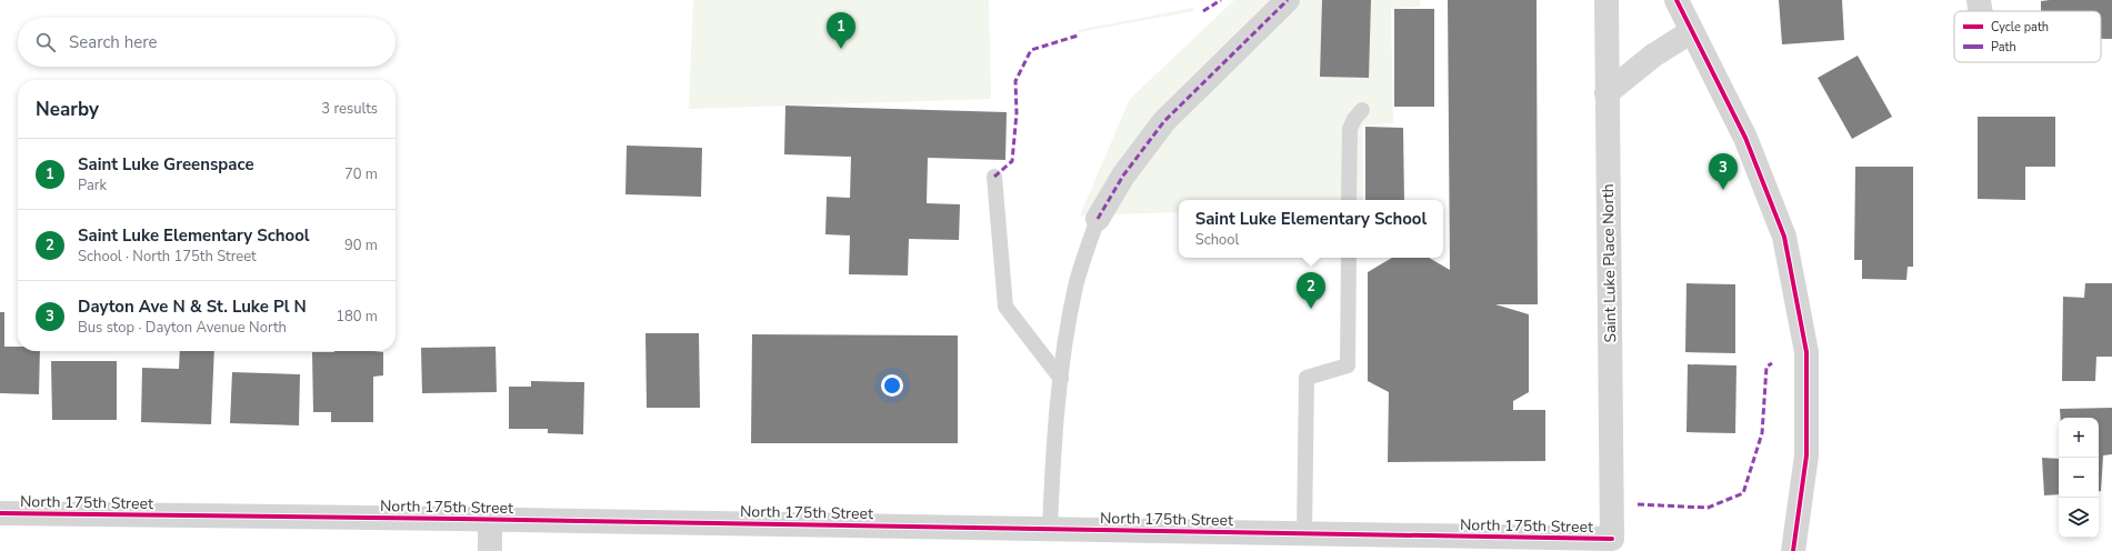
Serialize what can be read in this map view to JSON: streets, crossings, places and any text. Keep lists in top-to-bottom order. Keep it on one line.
{"streets":{"street":["Saint Luke Place North","North 175th Street"]},"crossings":[["Saint Luke Place North","North 175th Street"]],"legend":["Cycle path","Path"],"page":{"pins":["1","3","2"],"search":"Search here","heading":["Nearby","3 results"],"list":[{"mark":"1","name":"Saint Luke Greenspace","note":"Park","value":"70 m"},{"mark":"2","name":"Saint Luke Elementary School","note":"School · North 175th Street","value":"90 m"},{"mark":"3","name":"Dayton Ave N & St. Luke Pl N","note":"Bus stop · Dayton Avenue North","value":"180 m"}],"popup":["Saint Luke Elementary School","School"],"map_buttons":["+","−"]}}
